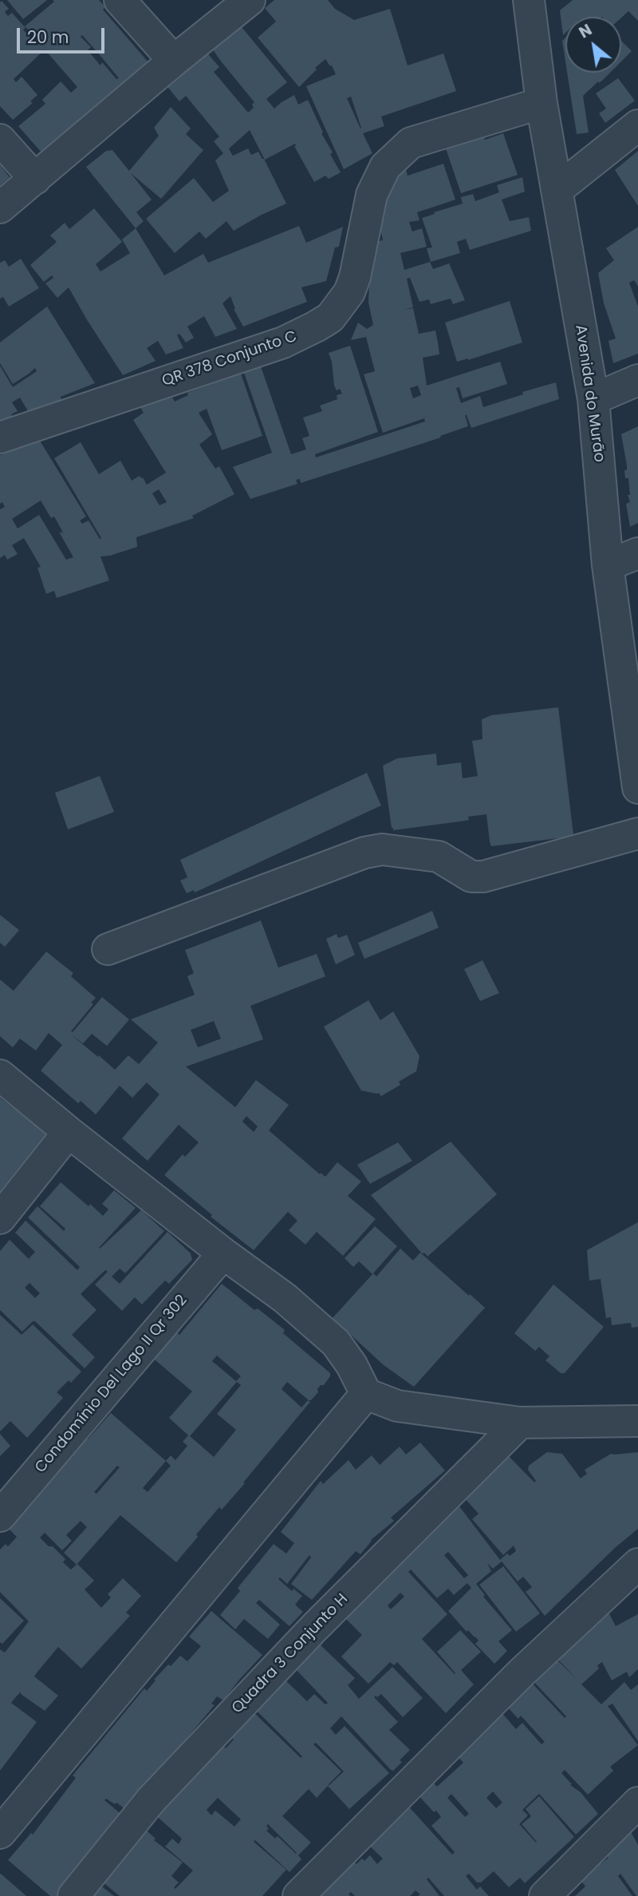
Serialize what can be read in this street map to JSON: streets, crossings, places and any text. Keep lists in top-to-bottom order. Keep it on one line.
{"streets":{"street":["QR 378 Conjunto C","Avenida do Murão","Condomínio Del Lago II Qr 302","Quadra 3 Conjunto H"]},"crossings":[["QR 378 Conjunto C","Avenida do Murão"]],"scale_bar":"20 m","north":"top left"}
